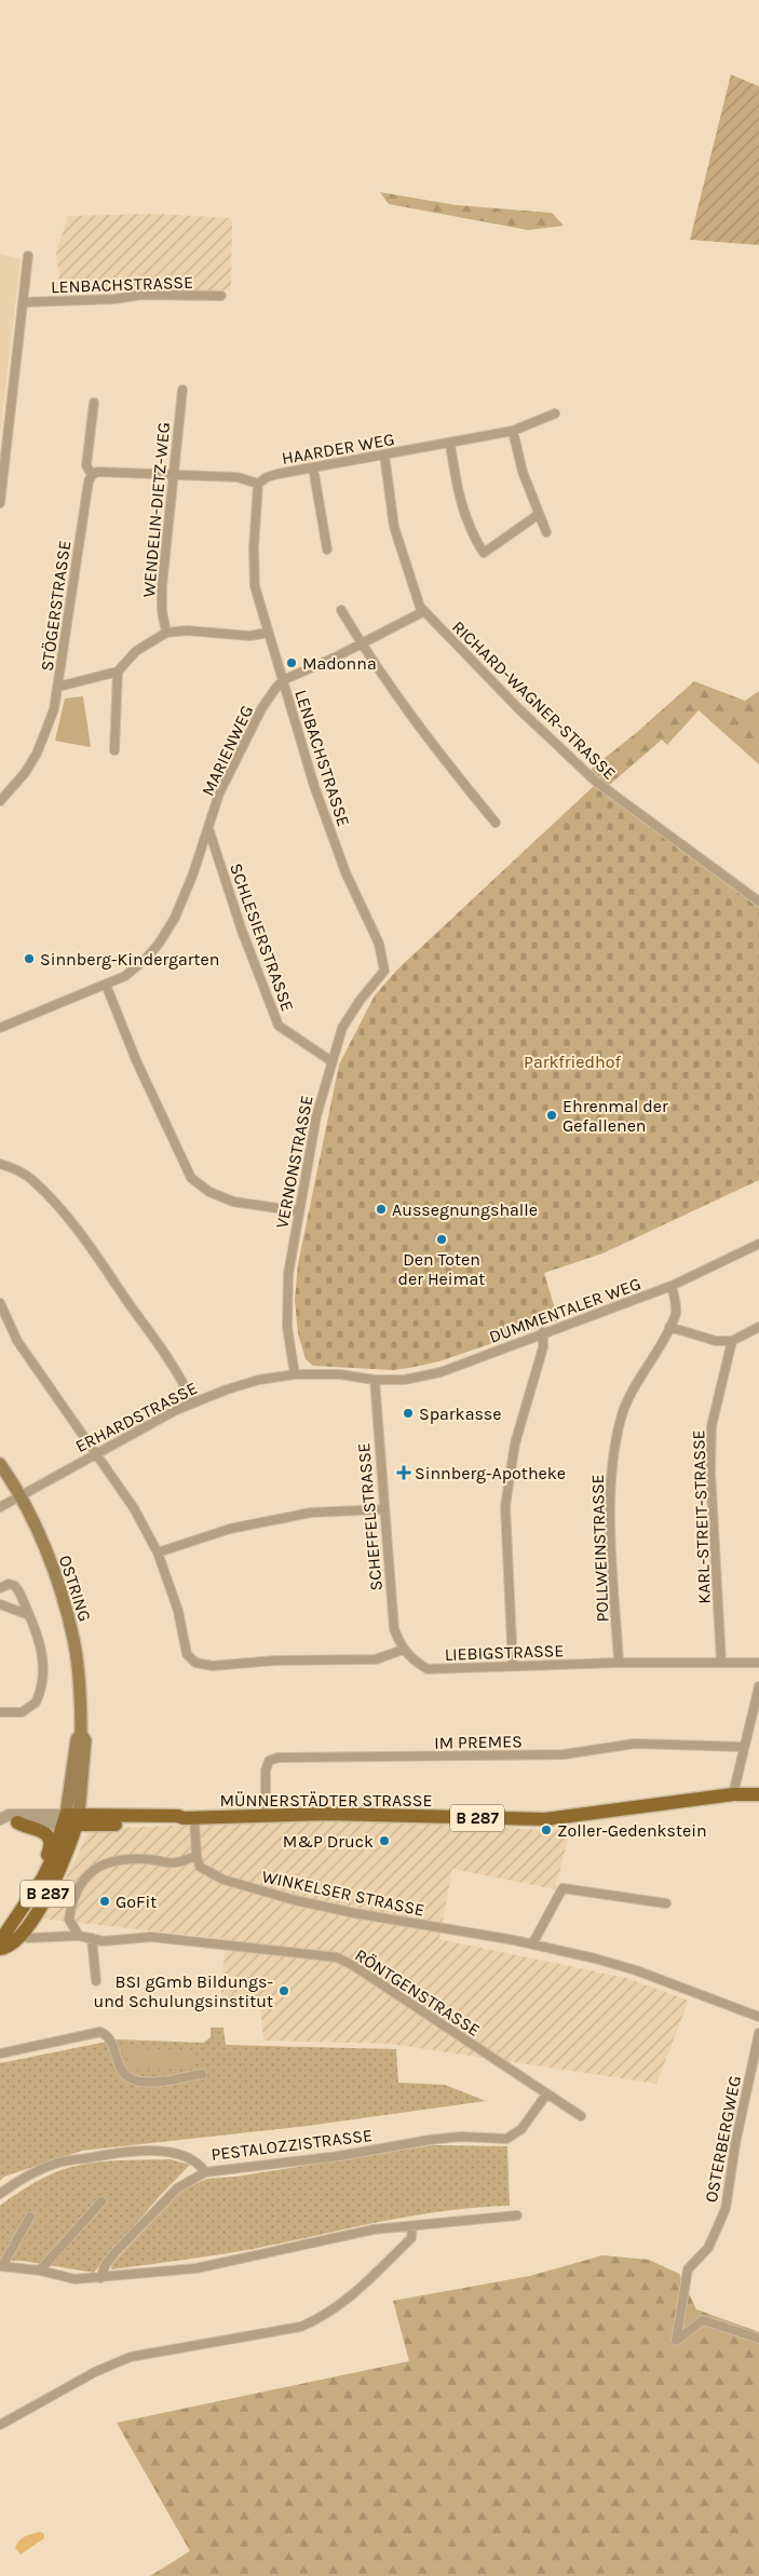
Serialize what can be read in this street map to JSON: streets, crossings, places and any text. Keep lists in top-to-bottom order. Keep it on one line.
{"streets":{"main road":["OSTRING","MÜNNERSTÄDTER STRASSE","B 287"],"street":["LENBACHSTRASSE","HAARDER WEG","WENDELIN-DIETZ-WEG","STÖGERSTRASSE","RICHARD-WAGNER-STRASSE","MARIENWEG","SCHLESIERSTRASSE","VERNONSTRASSE","DUMMENTALER WEG","ERHARDSTRASSE","SCHEFFELSTRASSE","KARL-STREIT-STRASSE","POLLWEINSTRASSE","LIEBIGSTRASSE","IM PREMES","WINKELSER STRASSE","RÖNTGENSTRASSE","OSTERBERGWEG","PESTALOZZISTRASSE"]},"crossings":[["LENBACHSTRASSE","HAARDER WEG"],["LENBACHSTRASSE","MARIENWEG"],["LENBACHSTRASSE","VERNONSTRASSE"],["HAARDER WEG","RICHARD-WAGNER-STRASSE"],["RICHARD-WAGNER-STRASSE","MARIENWEG"],["MARIENWEG","SCHLESIERSTRASSE"],["SCHLESIERSTRASSE","VERNONSTRASSE"],["VERNONSTRASSE","DUMMENTALER WEG"],["VERNONSTRASSE","ERHARDSTRASSE"],["DUMMENTALER WEG","ERHARDSTRASSE"],["DUMMENTALER WEG","SCHEFFELSTRASSE"],["DUMMENTALER WEG","POLLWEINSTRASSE"],["ERHARDSTRASSE","OSTRING"],["SCHEFFELSTRASSE","LIEBIGSTRASSE"],["KARL-STREIT-STRASSE","LIEBIGSTRASSE"],["POLLWEINSTRASSE","LIEBIGSTRASSE"],["OSTRING","MÜNNERSTÄDTER STRASSE"],["OSTRING","RÖNTGENSTRASSE"],["IM PREMES","MÜNNERSTÄDTER STRASSE"],["RÖNTGENSTRASSE","PESTALOZZISTRASSE"]],"parks":["Parkfriedhof"],"places":{"other":["Madonna","Sinnberg-Kindergarten","Ehrenmal der Gefallenen","Aussegnungshalle","Den Toten der Heimat","Sparkasse","Zoller-Gedenkstein","M&P Druck","GoFit","BSI gGmb Bildungs- und Schulungsinstitut"],"health":["Sinnberg-Apotheke"]}}
